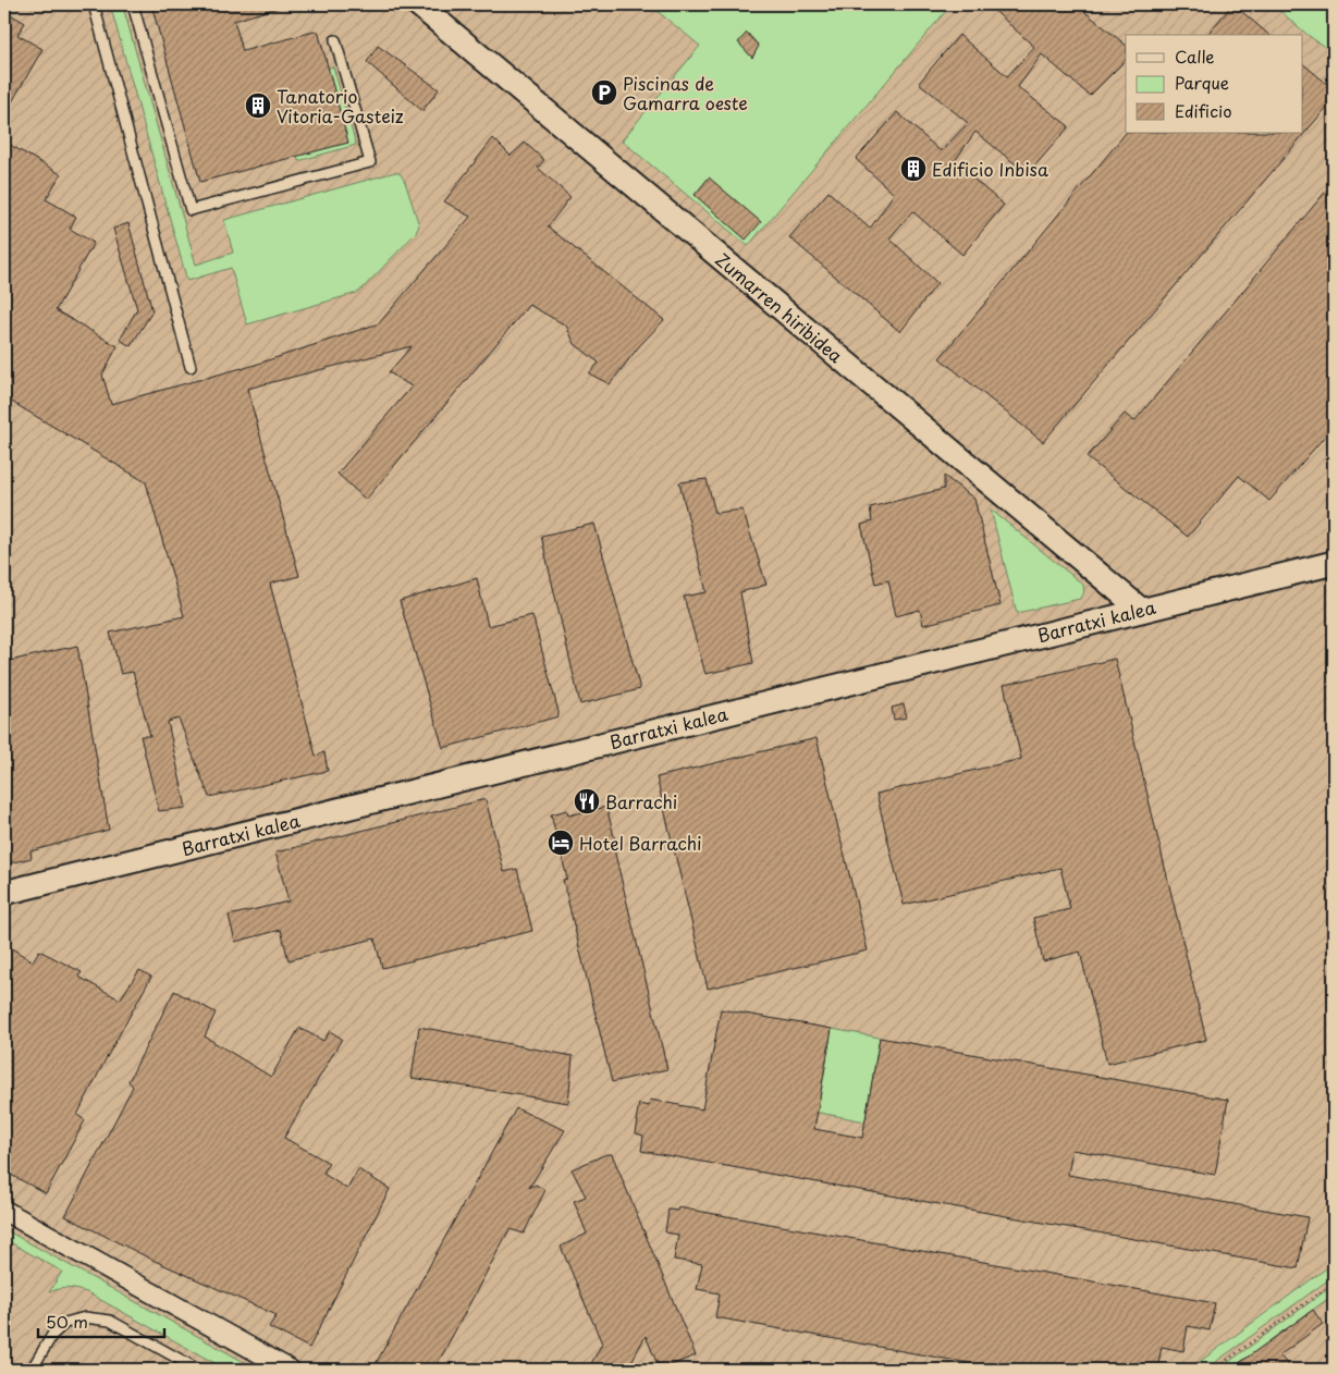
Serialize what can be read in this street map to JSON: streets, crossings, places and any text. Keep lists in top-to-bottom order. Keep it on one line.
{"streets":{"street":["Zumarren hiribidea","Barratxi kalea"]},"crossings":[["Zumarren hiribidea","Barratxi kalea"]],"places":{"parking":["Piscinas de Gamarra oeste"],"building":["Tanatorio Vitoria-Gasteiz","Edificio Inbisa"],"restaurant":["Barrachi"],"hotel":["Hotel Barrachi"]},"legend":["Calle","Parque","Edificio"],"scale_bar":"50 m"}
